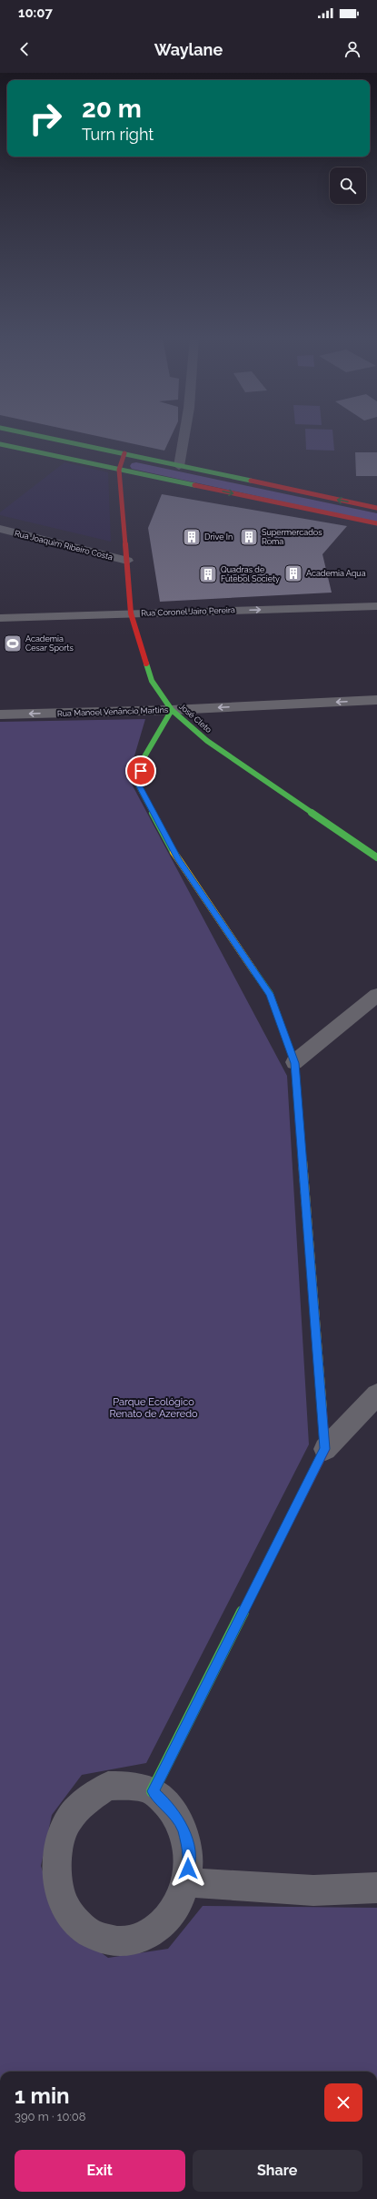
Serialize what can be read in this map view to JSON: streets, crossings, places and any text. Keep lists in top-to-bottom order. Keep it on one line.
{"streets":{"street":["Rua Joaquim Ribeiro Costa","Rua Coronel Jairo Pereira","Rua Manoel Venâncio Martins","José Cleto"]},"crossings":[["Rua Joaquim Ribeiro Costa","José Cleto"],["Rua Coronel Jairo Pereira","José Cleto"],["Rua Manoel Venâncio Martins","José Cleto"]],"one_way":["Rua Manoel Venâncio Martins"],"parks":["Parque Ecológico Renato de Azeredo"],"places":{"building":["Drive In","Supermercados Roma","Academia Aqua","Quadras de Futebol Society"],"sports":["Academia Cesar Sports"]},"page":{"status":"10:07","header":"Waylane","turn":["20 m","Turn right"],"heading":["1 min","390 m · 10:08"],"buttons":["Exit","Share"]}}
